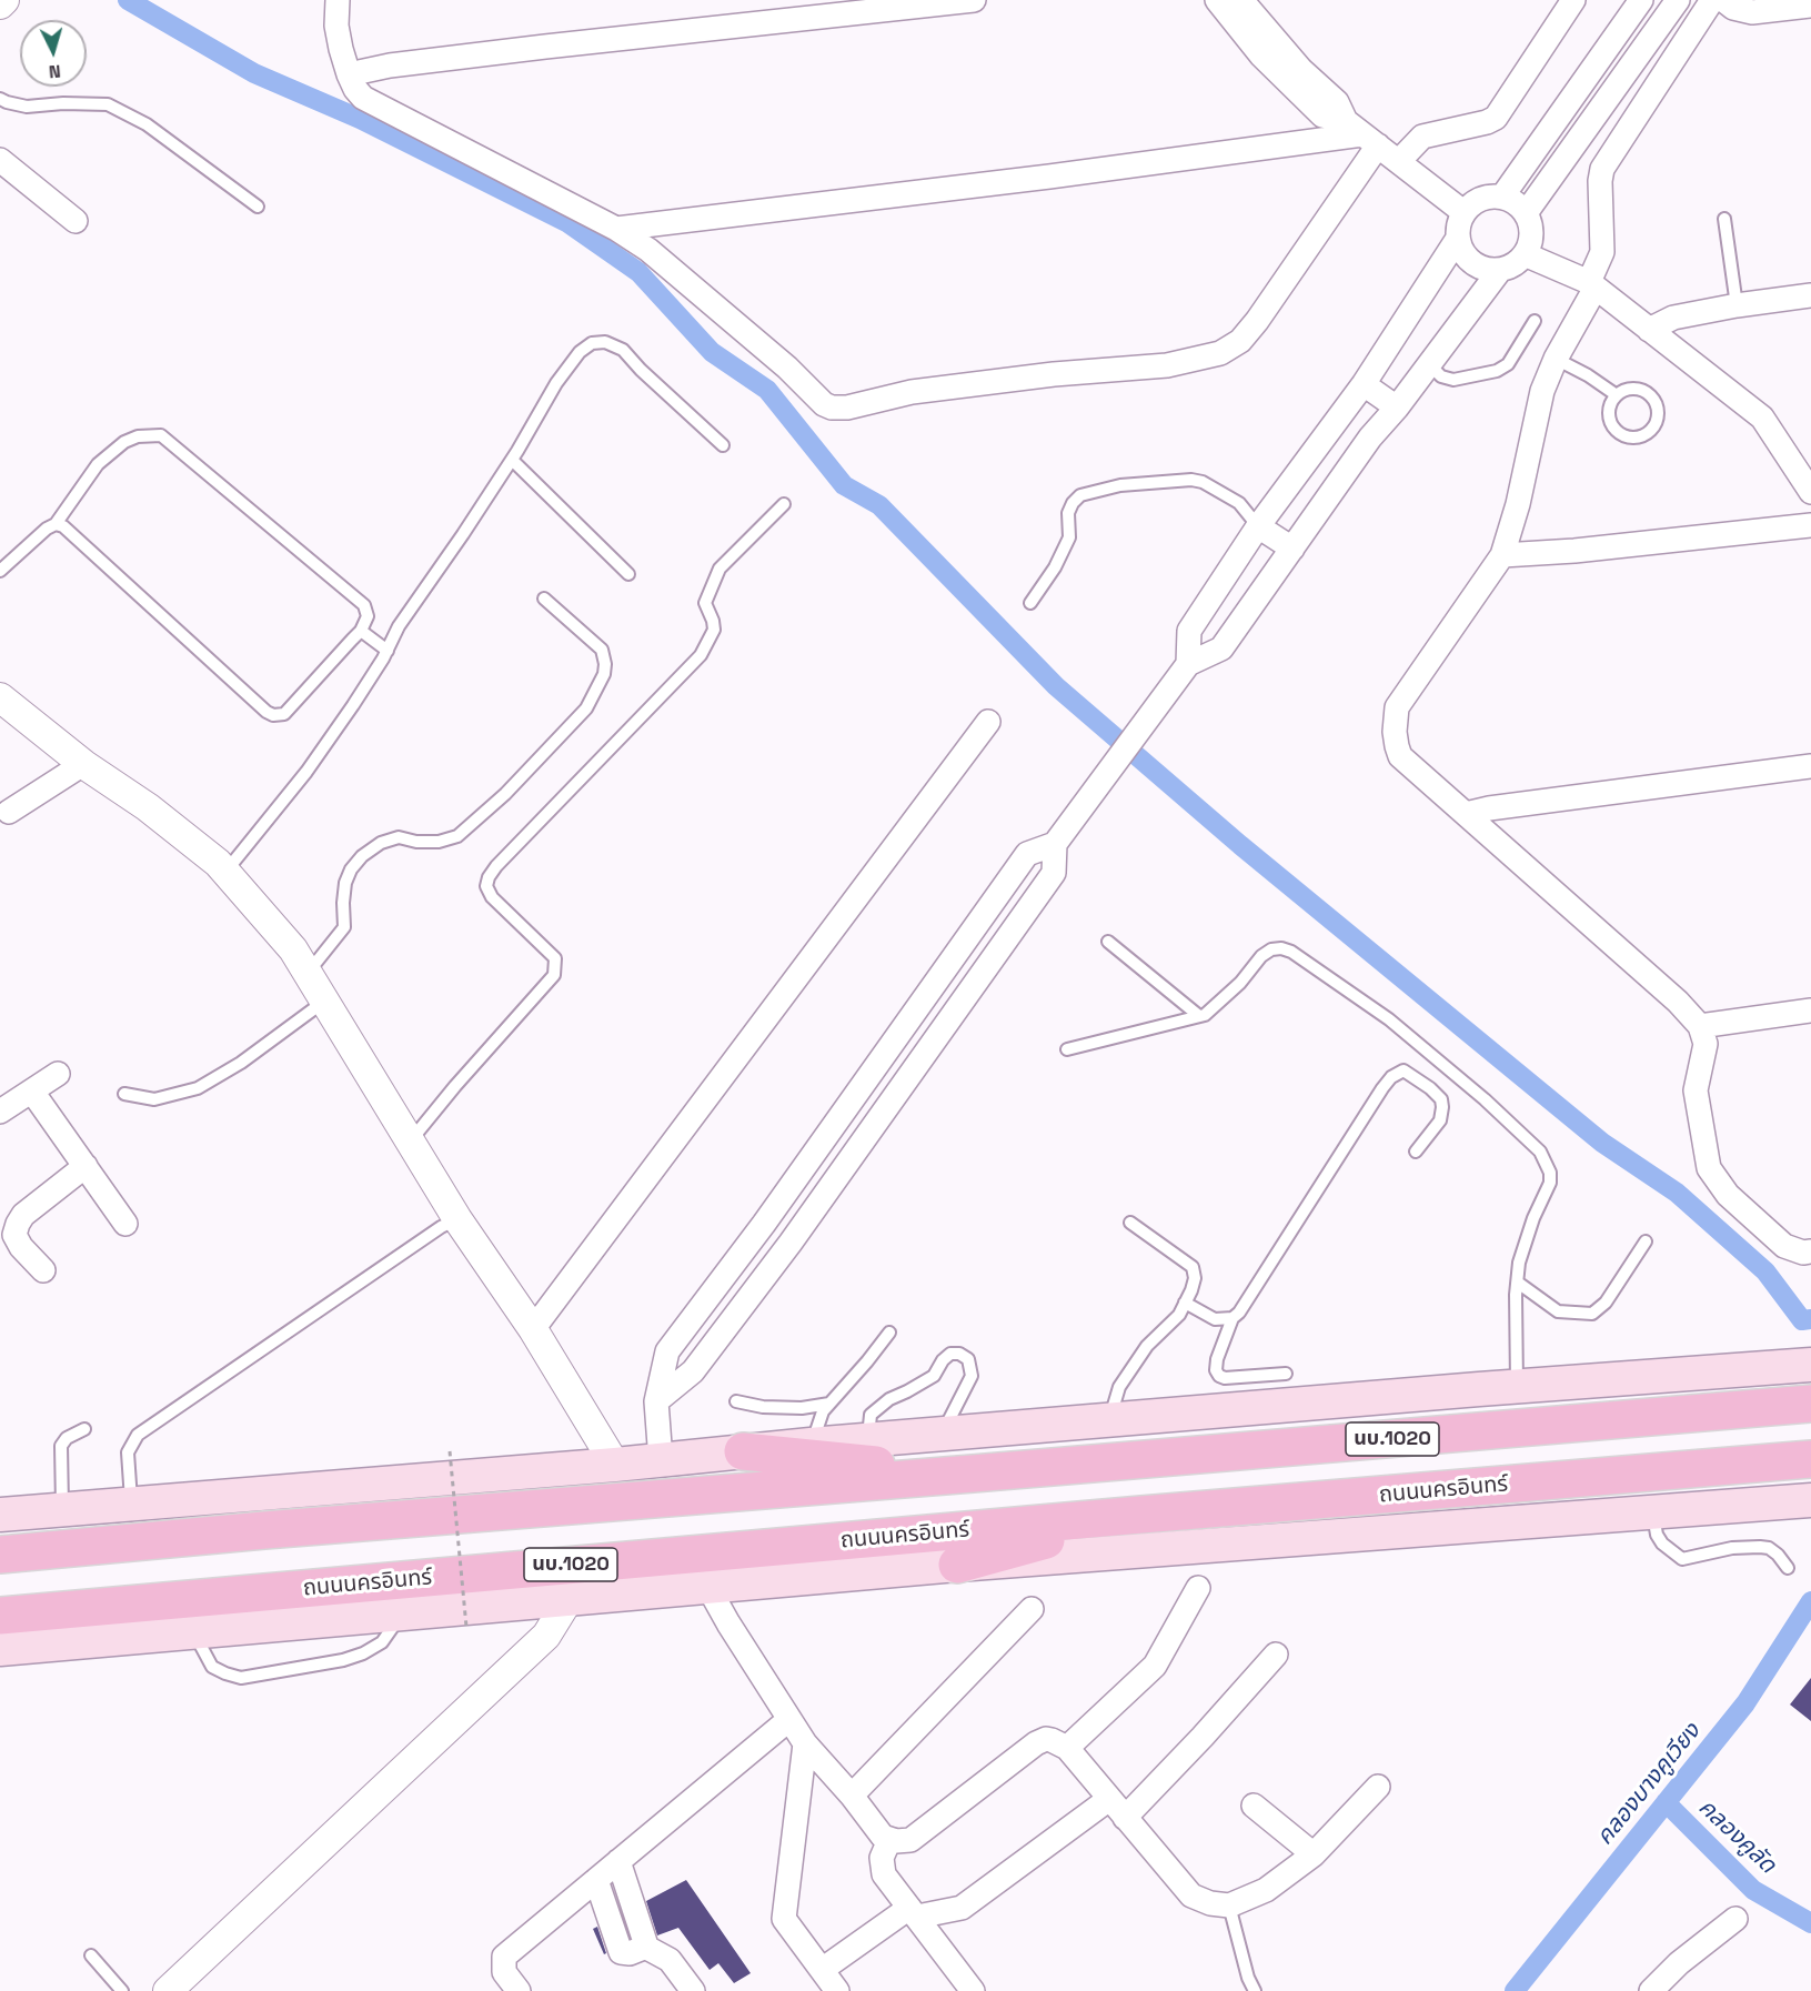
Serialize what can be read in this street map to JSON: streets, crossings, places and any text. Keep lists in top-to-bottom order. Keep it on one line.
{"streets":{"main road":["นบ.1020","ถนนนครอินทร์"]},"water":["คลองบางคูเวียง","คลองคูลัด"],"north":"bottom"}
